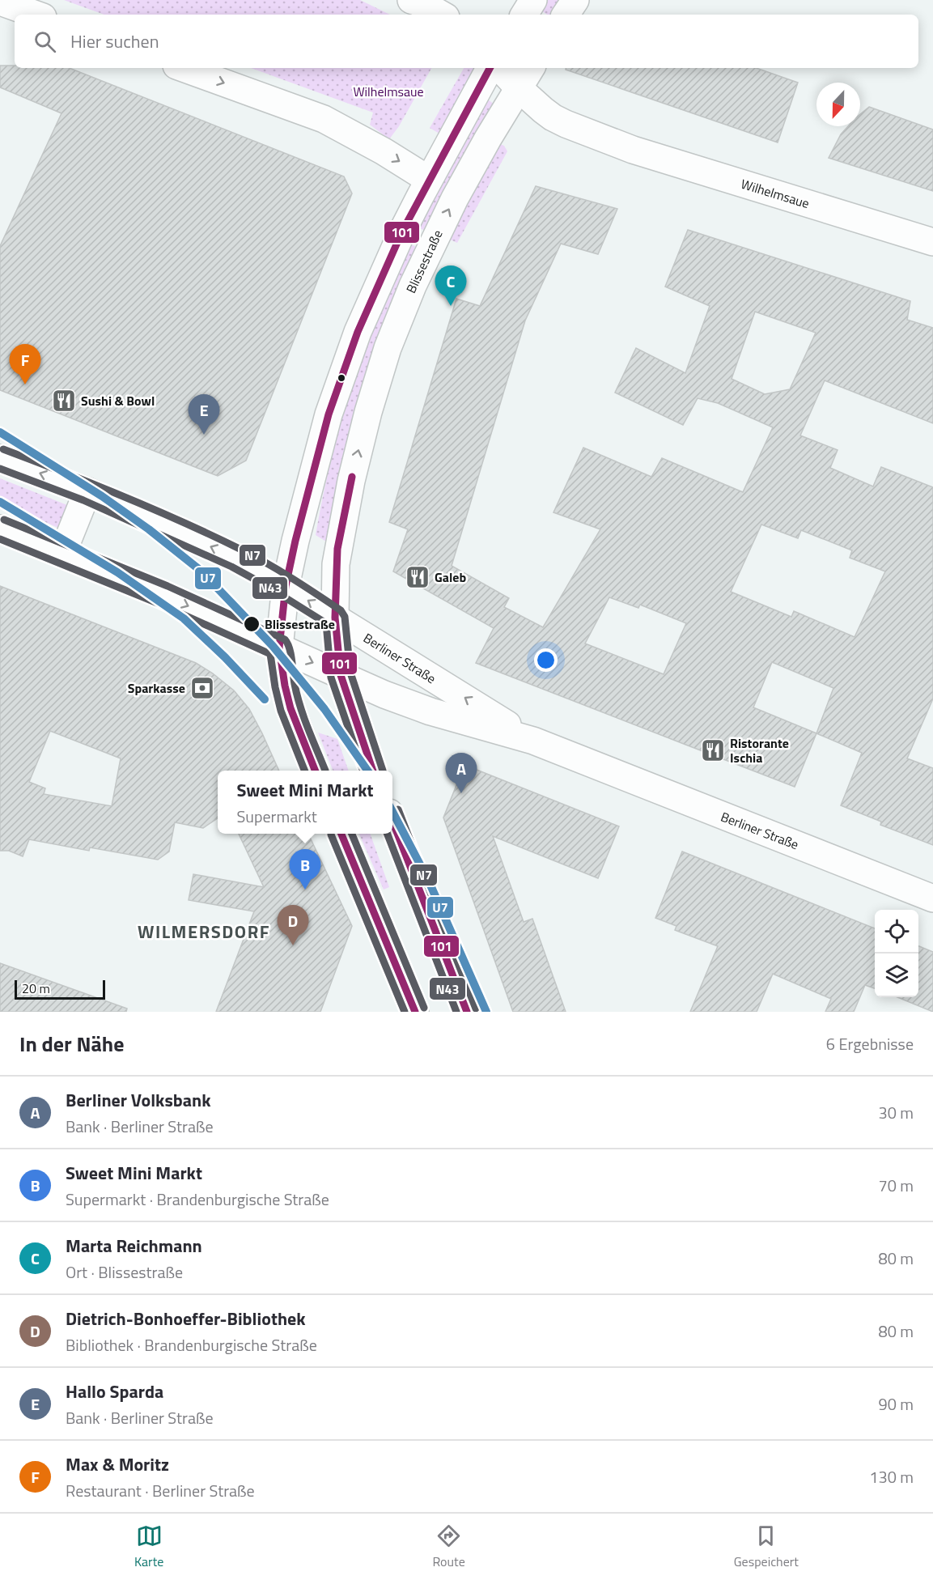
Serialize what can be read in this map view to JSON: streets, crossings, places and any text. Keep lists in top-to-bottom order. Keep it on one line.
{"streets":{"main road":["Wilhelmsaue","Blissestraße","Berliner Straße"]},"crossings":[["Wilhelmsaue","Blissestraße"],["Blissestraße","Berliner Straße"]],"districts":["WILMERSDORF"],"parks":["Wilhelmsaue"],"places":{"restaurant":["Sushi & Bowl","Galeb","Ristorante Ischia"],"other":["Blissestraße"],"bank":["Sparkasse"]},"lines":["transit line 101","transit line U7","transit line N7","transit line N43"],"scale_bar":"20 m","north":"bottom","page":{"search":"Hier suchen","pins":["C","F","E","A","B","D"],"popup":["Sweet Mini Markt","Supermarkt"],"scale":"20 m","heading":["In der Nähe","6 Ergebnisse"],"list":[{"mark":"A","name":"Berliner Volksbank","note":"Bank · Berliner Straße","value":"30 m"},{"mark":"B","name":"Sweet Mini Markt","note":"Supermarkt · Brandenburgische Straße","value":"70 m"},{"mark":"C","name":"Marta Reichmann","note":"Ort · Blissestraße","value":"80 m"},{"mark":"D","name":"Dietrich-Bonhoeffer-Bibliothek","note":"Bibliothek · Brandenburgische Straße","value":"80 m"},{"mark":"E","name":"Hallo Sparda","note":"Bank · Berliner Straße","value":"90 m"},{"mark":"F","name":"Max & Moritz","note":"Restaurant · Berliner Straße","value":"130 m"}],"nav":["Karte","Route","Gespeichert"]}}
